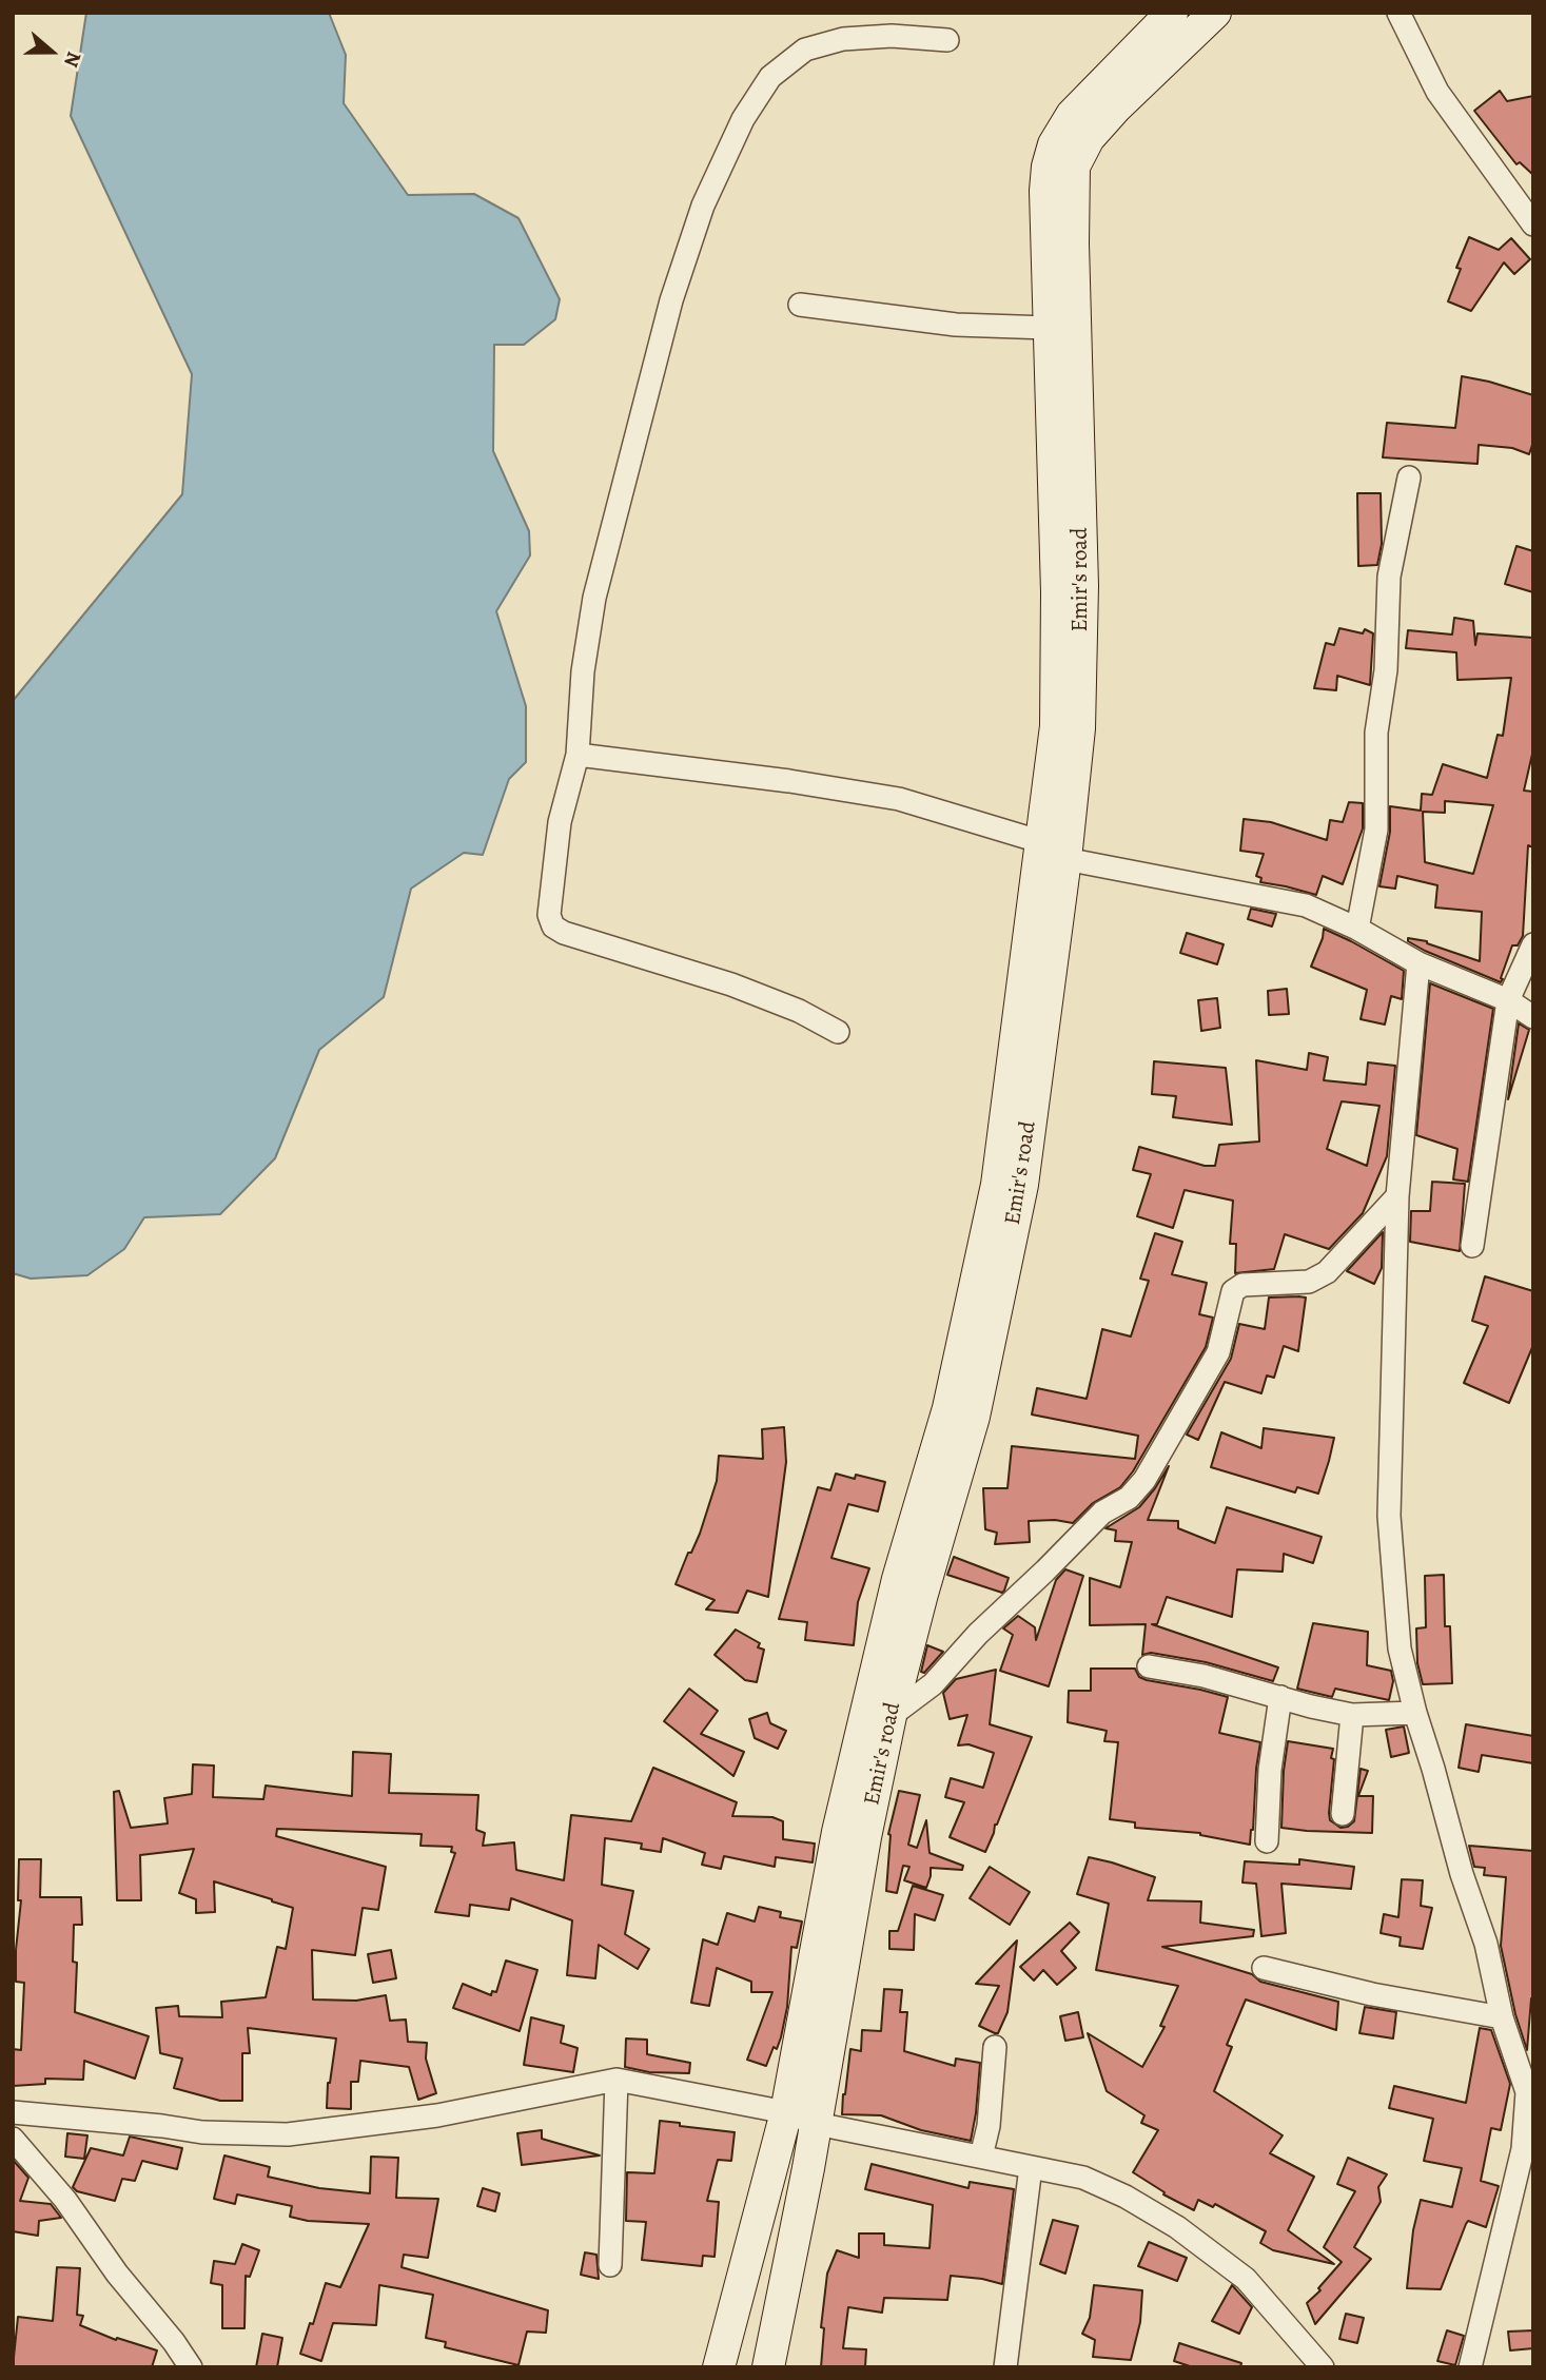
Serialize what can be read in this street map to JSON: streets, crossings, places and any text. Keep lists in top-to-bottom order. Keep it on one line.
{"streets":{"main road":["Emir's road"]},"north":"right"}
